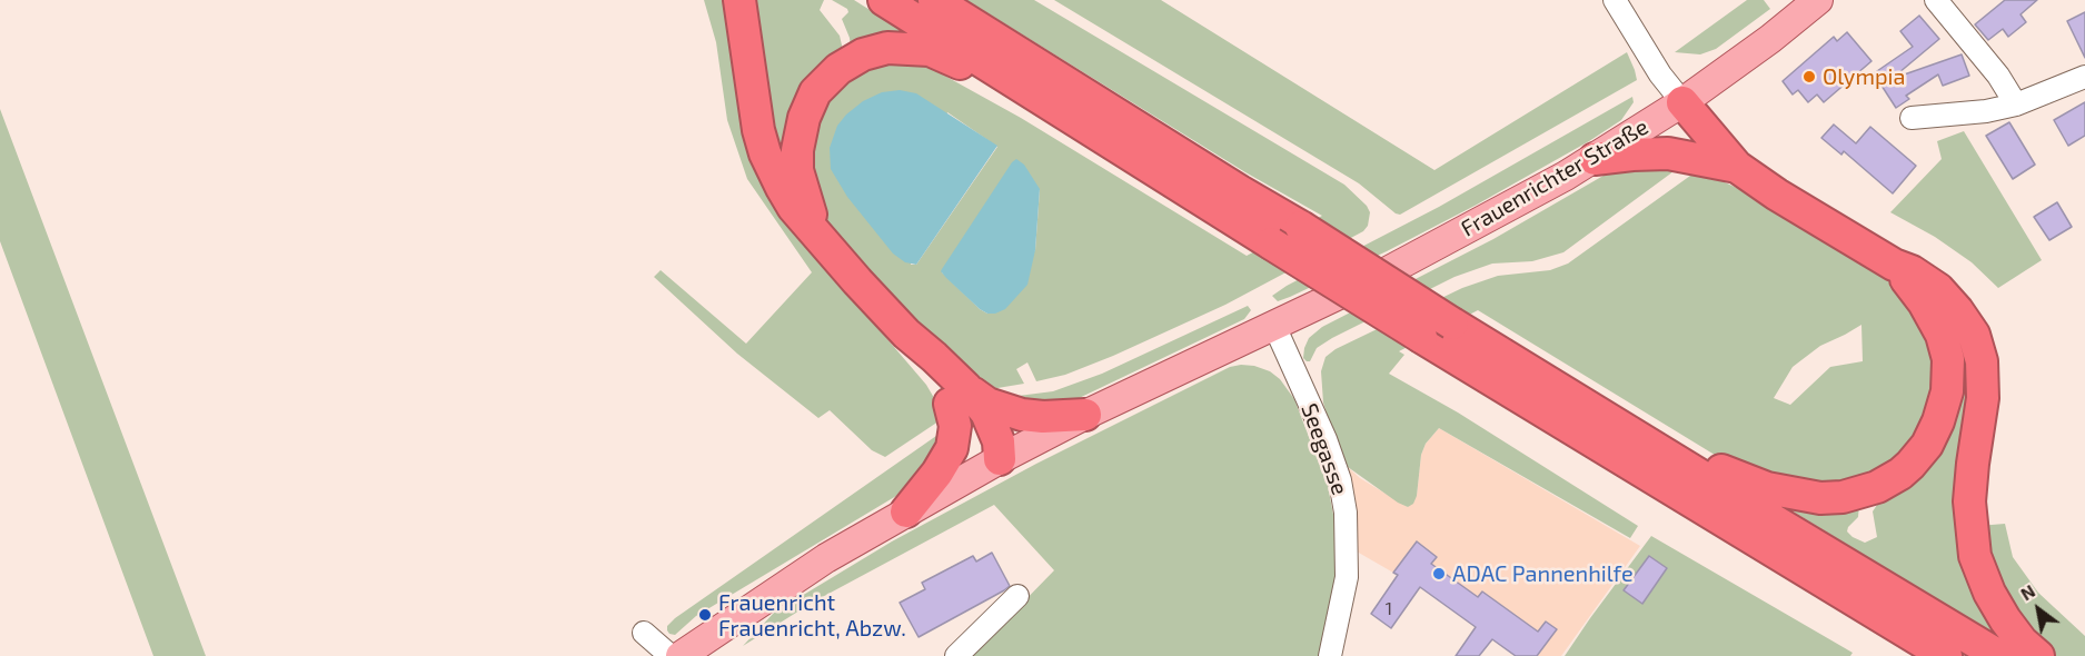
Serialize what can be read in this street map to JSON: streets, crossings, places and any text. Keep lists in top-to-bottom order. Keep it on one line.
{"streets":{"main road":["Frauenrichter Straße"],"street":["Seegasse"]},"crossings":[["Frauenrichter Straße","Seegasse"]],"places":["Olympia","ADAC Pannenhilfe","Frauenricht Frauenricht, Abzw."],"house_numbers":["1"],"north":"top left"}
